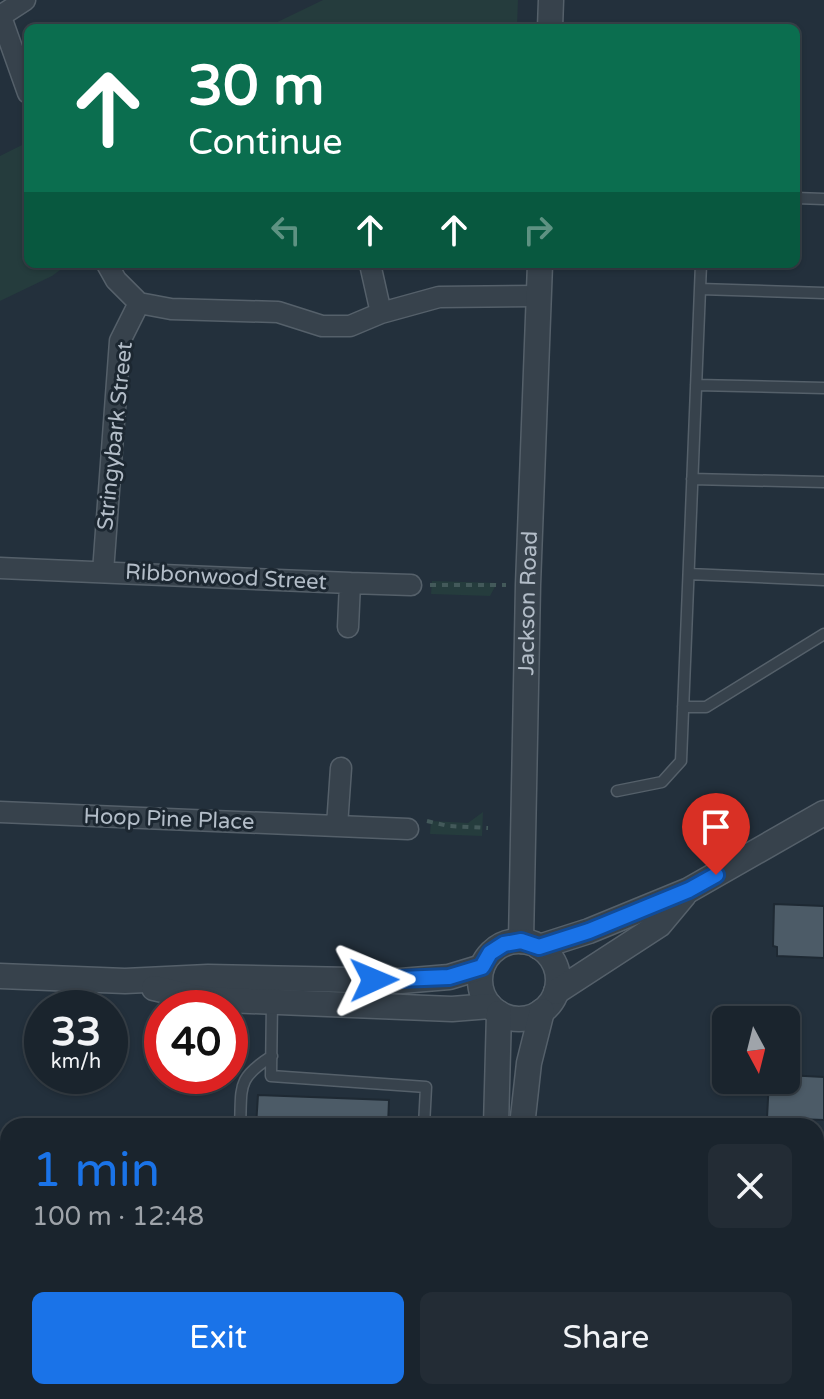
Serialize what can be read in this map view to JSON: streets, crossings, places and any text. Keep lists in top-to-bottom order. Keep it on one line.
{"streets":{"street":["Stringybark Street","Ribbonwood Street","Jackson Road","Hoop Pine Place"]},"crossings":[["Stringybark Street","Ribbonwood Street"]],"north":"bottom","page":{"turn":["30 m","Continue"],"speed":"33 km/h","limit":"40","heading":["1 min","100 m · 12:48"],"buttons":["Exit","Share"]}}
